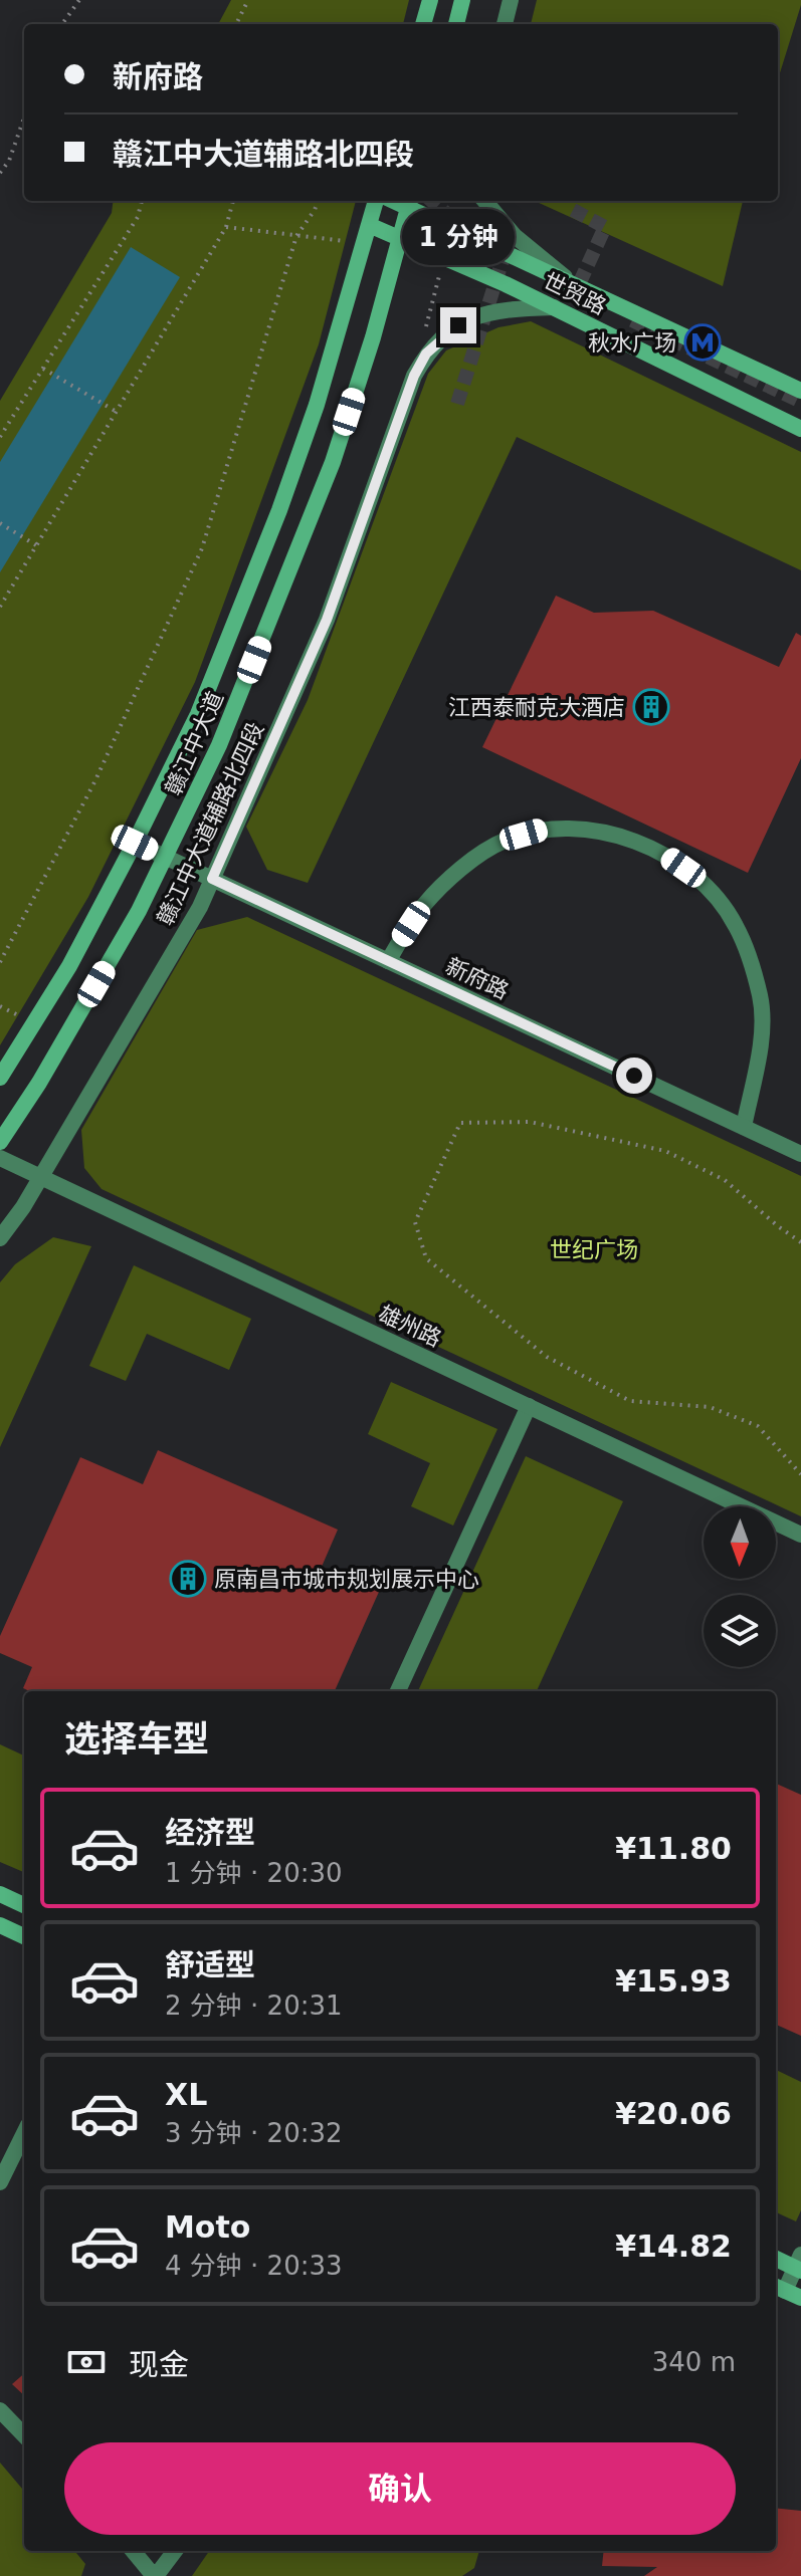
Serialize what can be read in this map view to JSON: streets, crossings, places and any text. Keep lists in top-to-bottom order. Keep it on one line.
{"streets":{"main road":["世贸路","赣江中大道"],"street":["赣江中大道辅路北四段","新府路","雄州路"]},"crossings":[["世贸路","赣江中大道"],["世贸路","赣江中大道辅路北四段"],["赣江中大道","新府路"],["赣江中大道辅路北四段","新府路"],["赣江中大道辅路北四段","雄州路"]],"parks":["世纪广场"],"places":{"metro station":["秋水广场"],"building":["江西泰耐克大酒店","原南昌市城市规划展示中心"]},"north":"bottom","page":{"banner":["新府路","赣江中大道辅路北四段"],"bubble":"1 分钟","heading":"选择车型","list":[{"name":"经济型","note":"1 分钟 · 20:30","value":"¥11.80"},{"name":"舒适型","note":"2 分钟 · 20:31","value":"¥15.93"},{"name":"XL","note":"3 分钟 · 20:32","value":"¥20.06"},{"name":"Moto","note":"4 分钟 · 20:33","value":"¥14.82"}],"pay":["现金","340 m"],"buttons":"确认"}}
